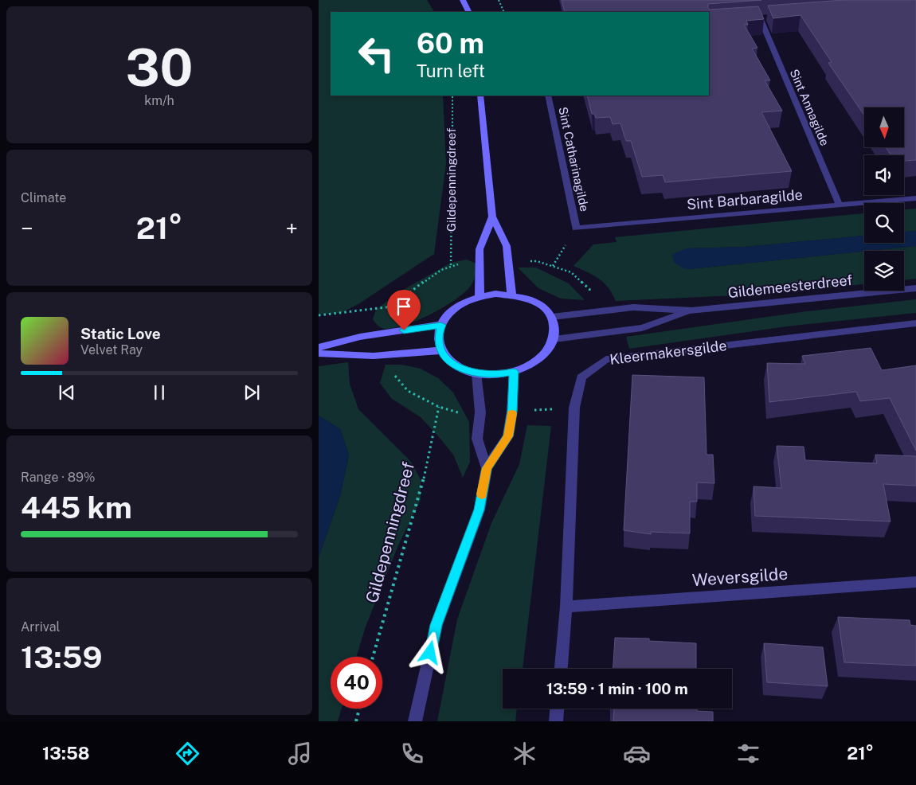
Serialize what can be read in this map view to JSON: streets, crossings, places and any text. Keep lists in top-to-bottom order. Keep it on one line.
{"streets":{"street":["Sint Annagilde","Sint Catharinagilde","Sint Barbaragilde","Gildemeesterdreef","Kleermakersgilde","Weversgilde"],"path":["Gildepenningdreef"]},"crossings":[["Sint Annagilde","Sint Barbaragilde"],["Sint Catharinagilde","Sint Barbaragilde"],["Kleermakersgilde","Weversgilde"]],"north":"bottom","page":{"tile":[["30","km/h"],"Climate",["Range · 89%","445 km"],["Arrival","13:59"]],"turn":["60 m","Turn left"],"heat":["−","21°","+"],"song":["Static Love","Velvet Ray"],"limit":"40","trip":"13:59 · 1 min · 100 m","tabs":["13:58","21°"]}}
